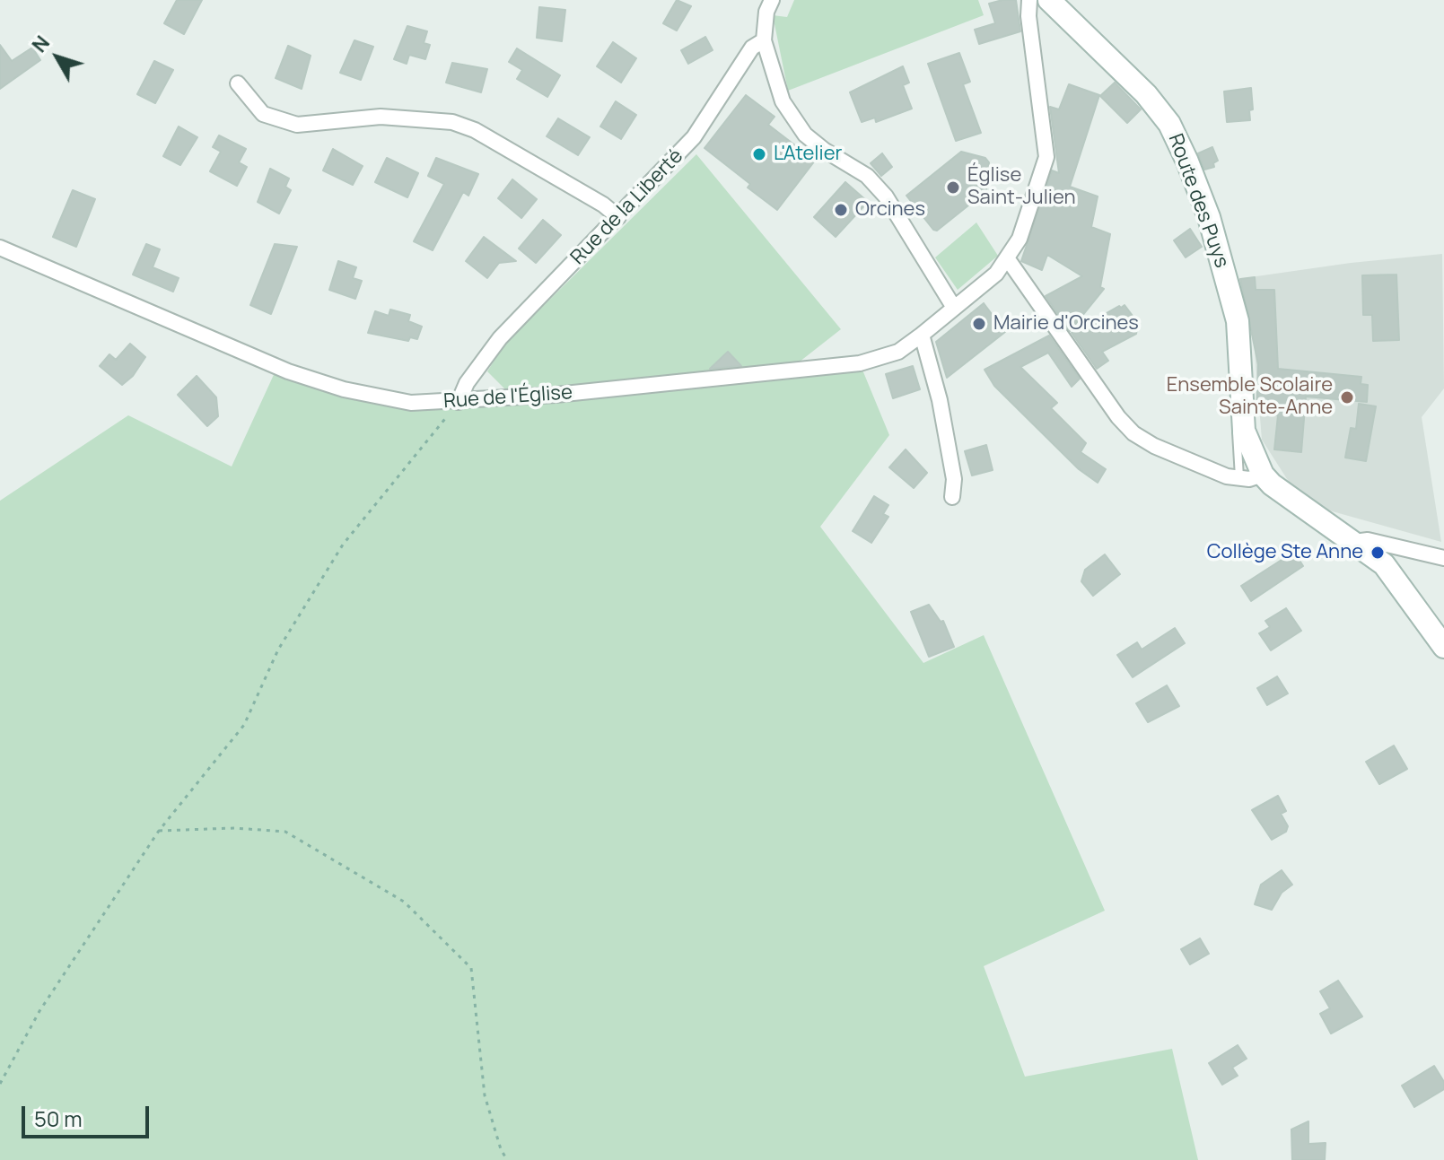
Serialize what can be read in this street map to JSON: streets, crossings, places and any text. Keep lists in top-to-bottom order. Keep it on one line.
{"streets":{"main road":["Route des Puys"],"street":["Rue de la Liberté","Rue de l'Église"]},"crossings":[["Rue de la Liberté","Rue de l'Église"]],"places":["L'Atelier","Église Saint-Julien","Orcines","Mairie d'Orcines","Ensemble Scolaire Sainte-Anne","Collège Ste Anne"],"scale_bar":"50 m","north":"top left"}
